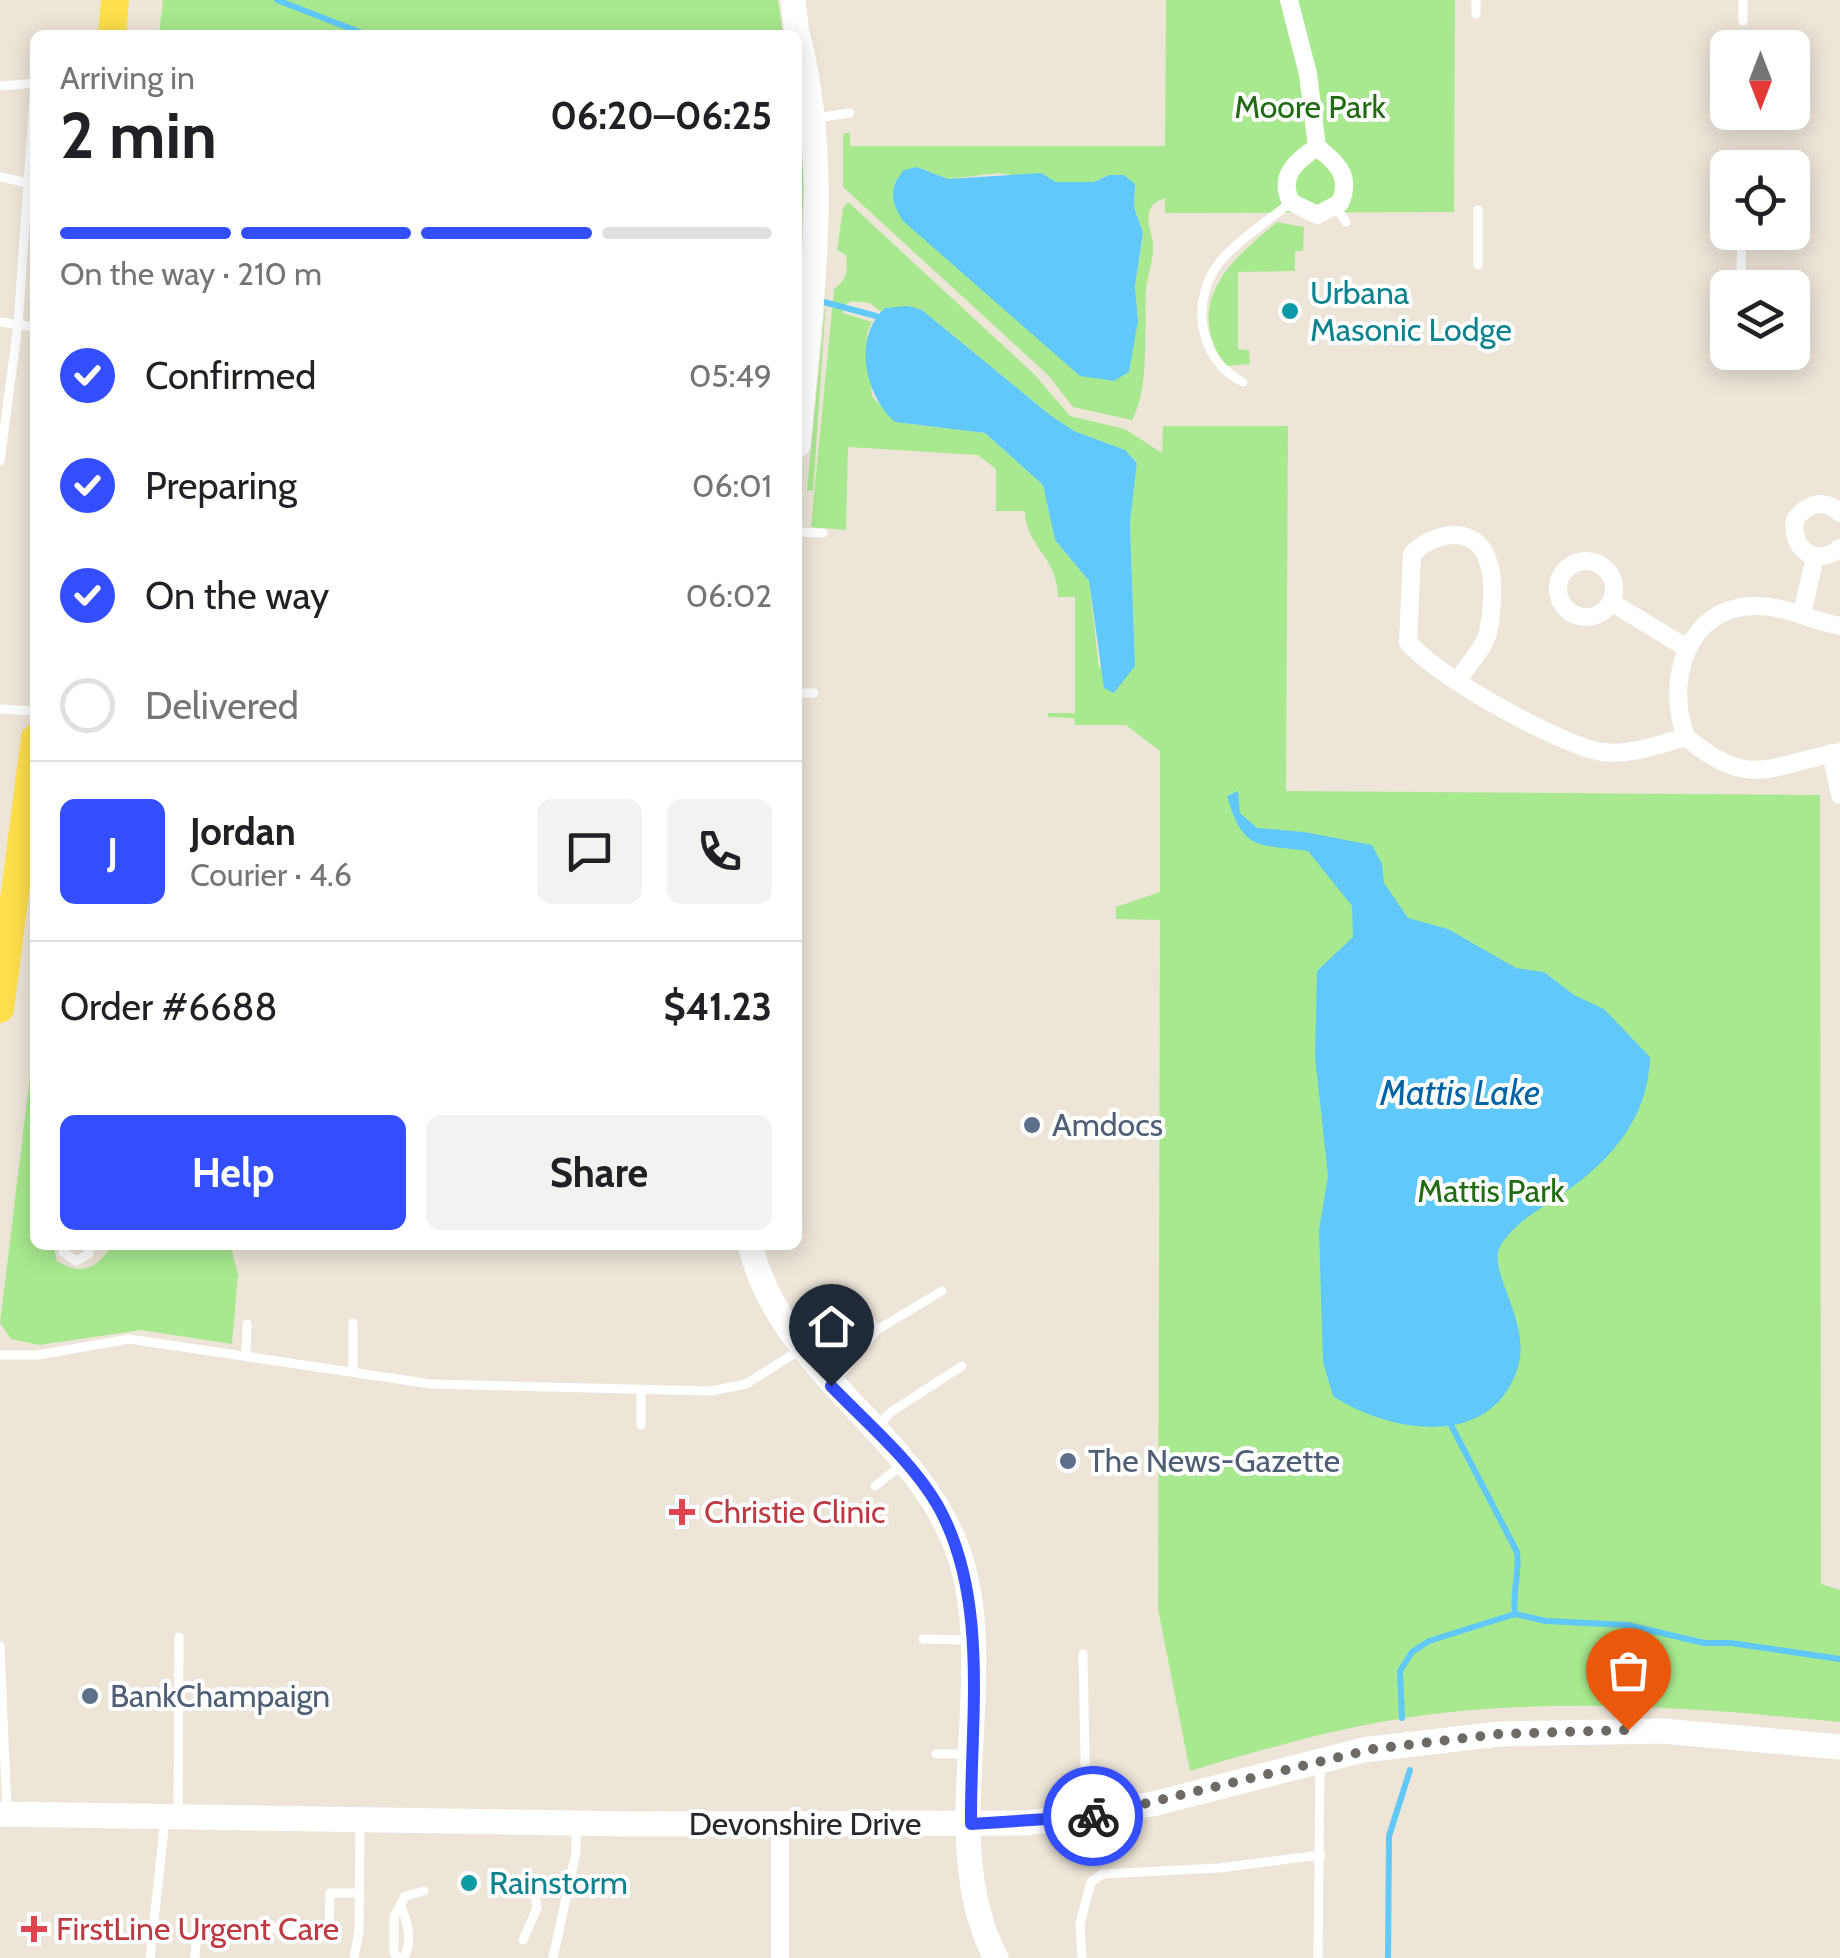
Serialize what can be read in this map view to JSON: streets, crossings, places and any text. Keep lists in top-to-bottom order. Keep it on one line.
{"streets":{"street":["Devonshire Drive"]},"water":["Mattis Lake"],"parks":["Moore Park","Mattis Park"],"places":{"other":["Urbana Masonic Lodge","Amdocs","The News-Gazette","BankChampaign","Rainstorm"],"health":["Christie Clinic","FirstLine Urgent Care"]},"north":"bottom","page":{"heading":["2 min","Arriving in","06:20–06:25"],"panel":["Jordan","Courier · 4.6","Order #6688","$41.23"],"bar":"On the way · 210 m","list":[["Confirmed","05:49"],["Preparing","06:01"],["On the way","06:02"],"Delivered"],"round":"J","buttons":["Help","Share"]}}
